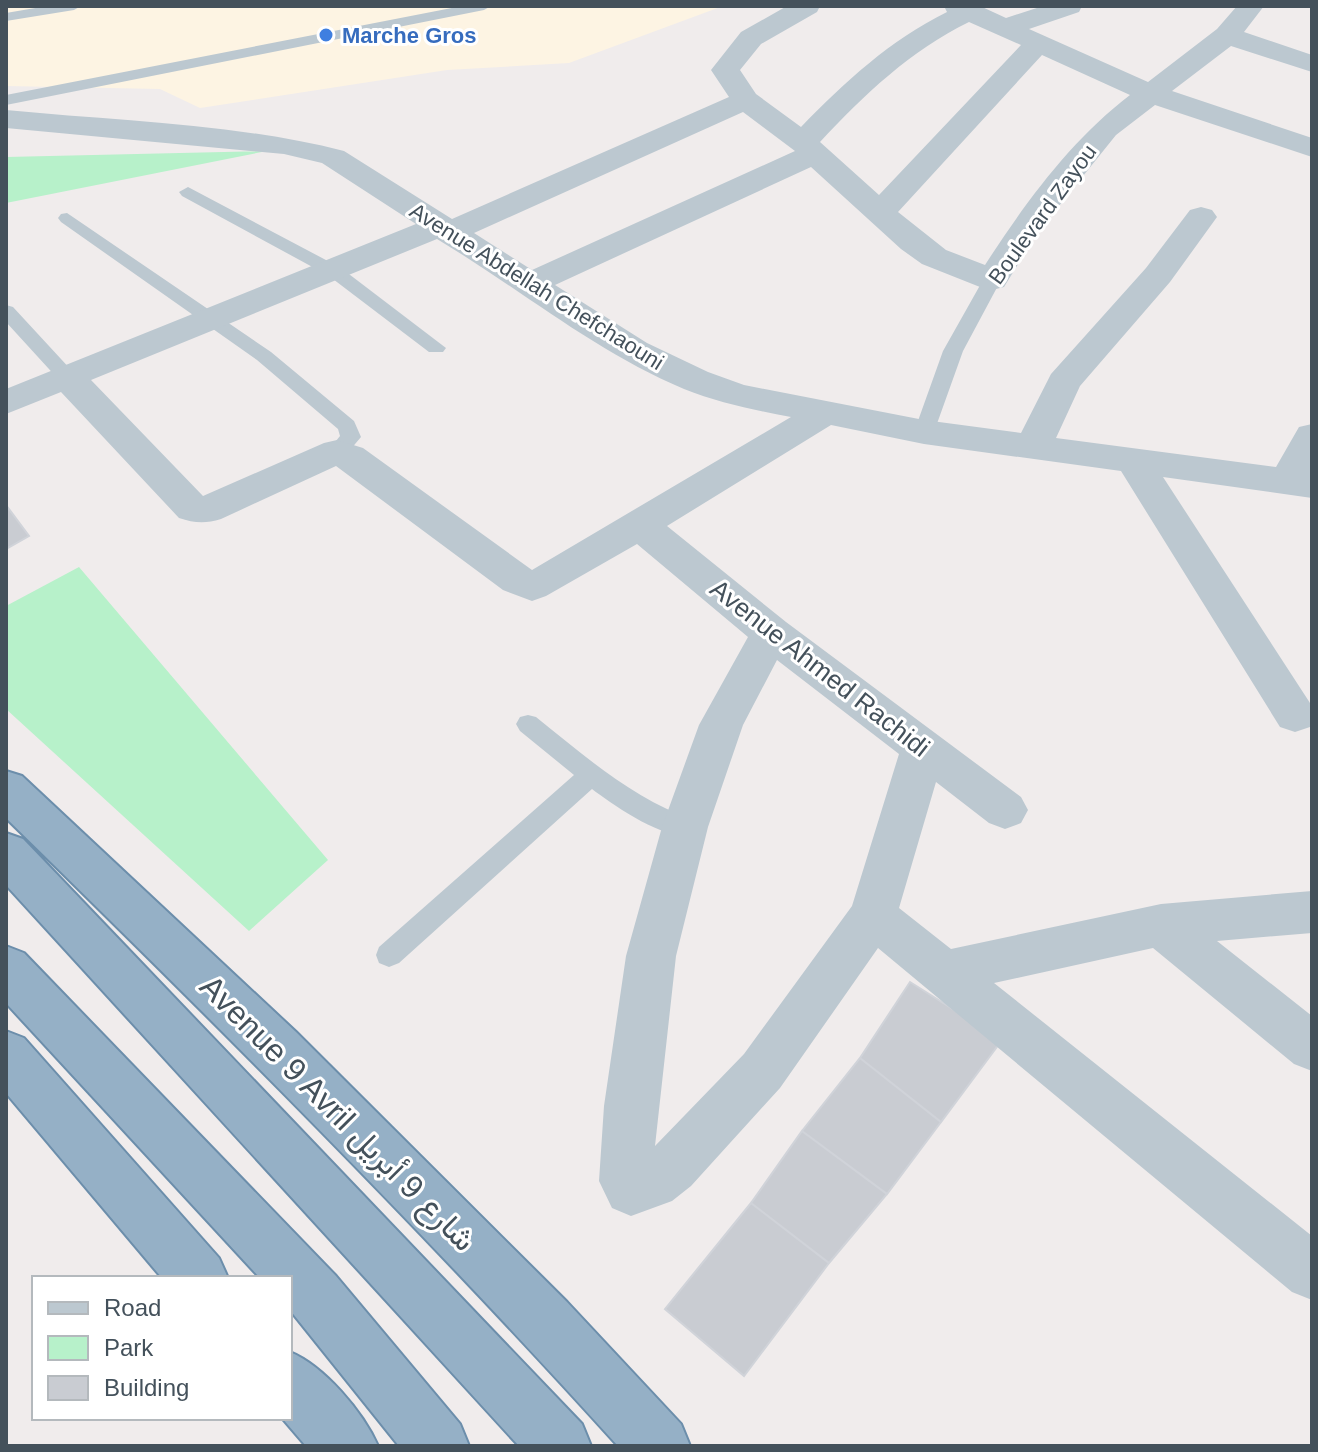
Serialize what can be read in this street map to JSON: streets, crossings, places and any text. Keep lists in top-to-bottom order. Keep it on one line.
{"streets":{"highway":["Avenue 9 Avril شارع 9 أبريل"],"street":["Boulevard Zayou","Avenue Abdellah Chefchaouni","Avenue Ahmed Rachidi"]},"crossings":[["Boulevard Zayou","Avenue Abdellah Chefchaouni"]],"places":["Marche Gros"],"legend":["Road","Park","Building"]}
